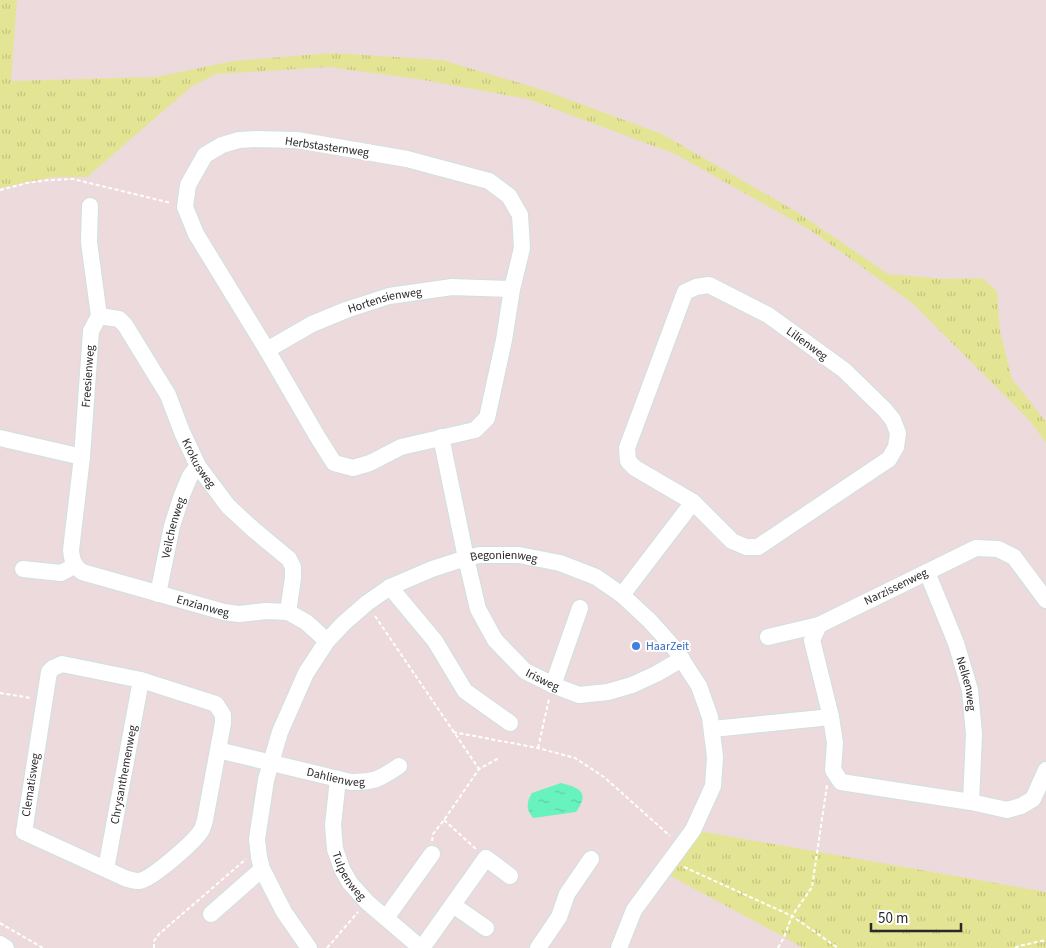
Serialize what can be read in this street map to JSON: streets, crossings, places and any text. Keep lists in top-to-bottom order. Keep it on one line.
{"streets":{"street":["Herbstasternweg","Hortensienweg","Lilienweg","Freesienweg","Krokusweg","Veilchenweg","Begonienweg","Narzissenweg","Enzianweg","Irisweg","Nelkenweg","Chrysanthemenweg","Dahlienweg","Clematisweg","Tulpenweg"]},"crossings":[["Herbstasternweg","Hortensienweg"],["Freesienweg","Krokusweg"],["Krokusweg","Veilchenweg"],["Krokusweg","Enzianweg"],["Veilchenweg","Enzianweg"],["Begonienweg","Enzianweg"],["Begonienweg","Irisweg"],["Begonienweg","Dahlienweg"],["Narzissenweg","Nelkenweg"],["Chrysanthemenweg","Clematisweg"],["Dahlienweg","Tulpenweg"]],"places":["HaarZeit"],"scale_bar":"50 m"}
